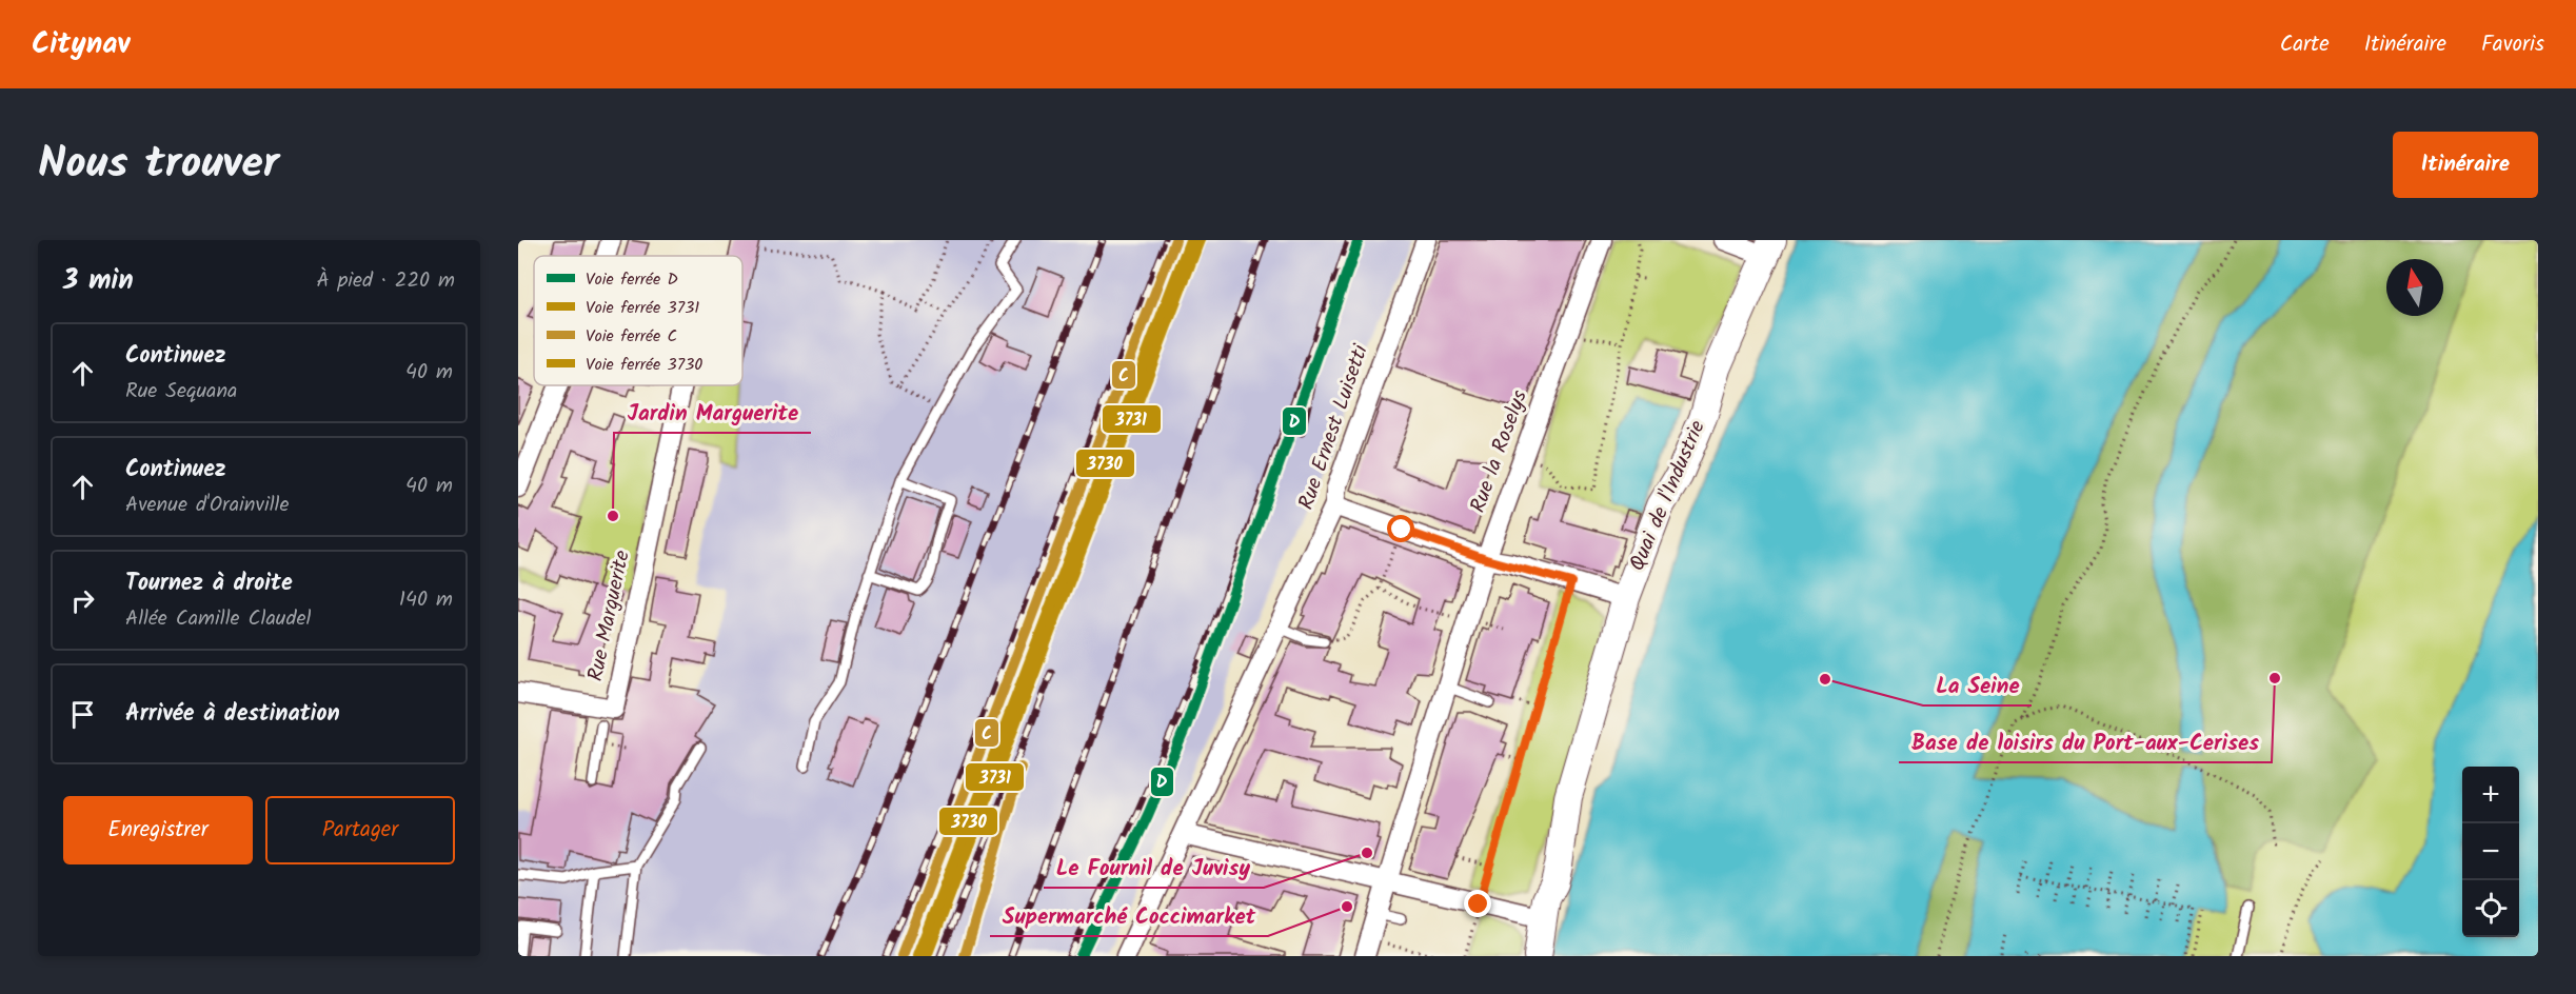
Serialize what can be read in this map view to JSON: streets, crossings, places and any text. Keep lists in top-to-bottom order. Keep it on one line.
{"streets":{"main road":["Quai de l'Industrie"],"street":["Rue Ernest Luisetti","Rue la Roselys","Rue Marguerite"]},"places":["Jardin Marguerite","Base de loisirs du Port-aux-Cerises","La Seine","Le Fournil de Juvisy","Supermarché Coccimarket"],"lines":["rail line D","rail line 3731","rail line C","rail line 3730"],"legend":["Voie ferrée D","Voie ferrée 3731","Voie ferrée C","Voie ferrée 3730"],"north":"top","page":{"header":"Citynav","nav":["Carte","Itinéraire","Favoris"],"title":"Nous trouver","buttons":["Itinéraire",["Enregistrer","Partager"]],"heading":["3 min","À pied · 220 m"],"list":[["Continuez","Rue Sequana","40 m"],["Continuez","Avenue d'Orainville","40 m"],["Tournez à droite","Allée Camille Claudel","140 m"],"Arrivée à destination"],"map_buttons":["+","−"]}}
